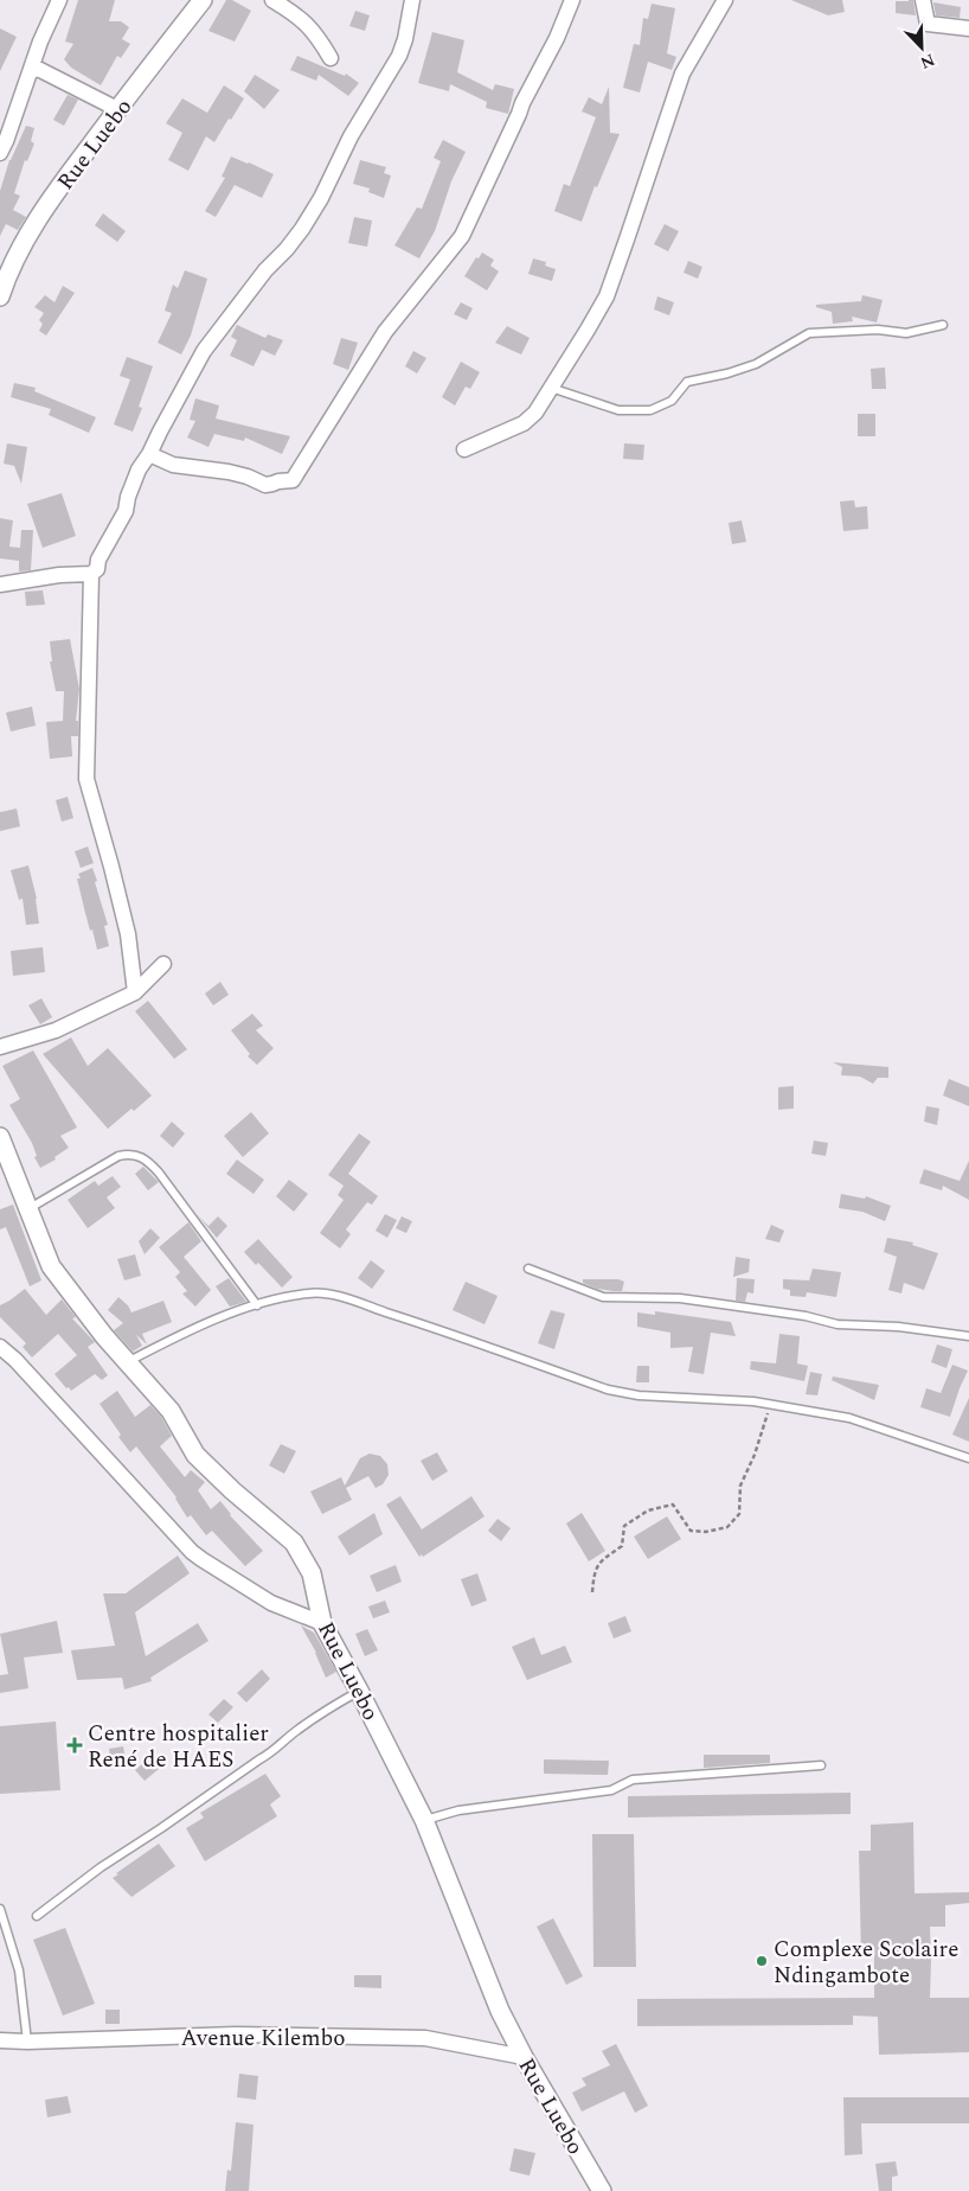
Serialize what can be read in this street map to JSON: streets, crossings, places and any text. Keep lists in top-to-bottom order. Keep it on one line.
{"streets":{"street":["Rue Luebo","Avenue Kilembo"]},"crossings":[["Rue Luebo","Avenue Kilembo"]],"places":{"health":["Centre hospitalier René de HAES"],"other":["Complexe Scolaire Ndingambote"]},"north":"bottom right"}
